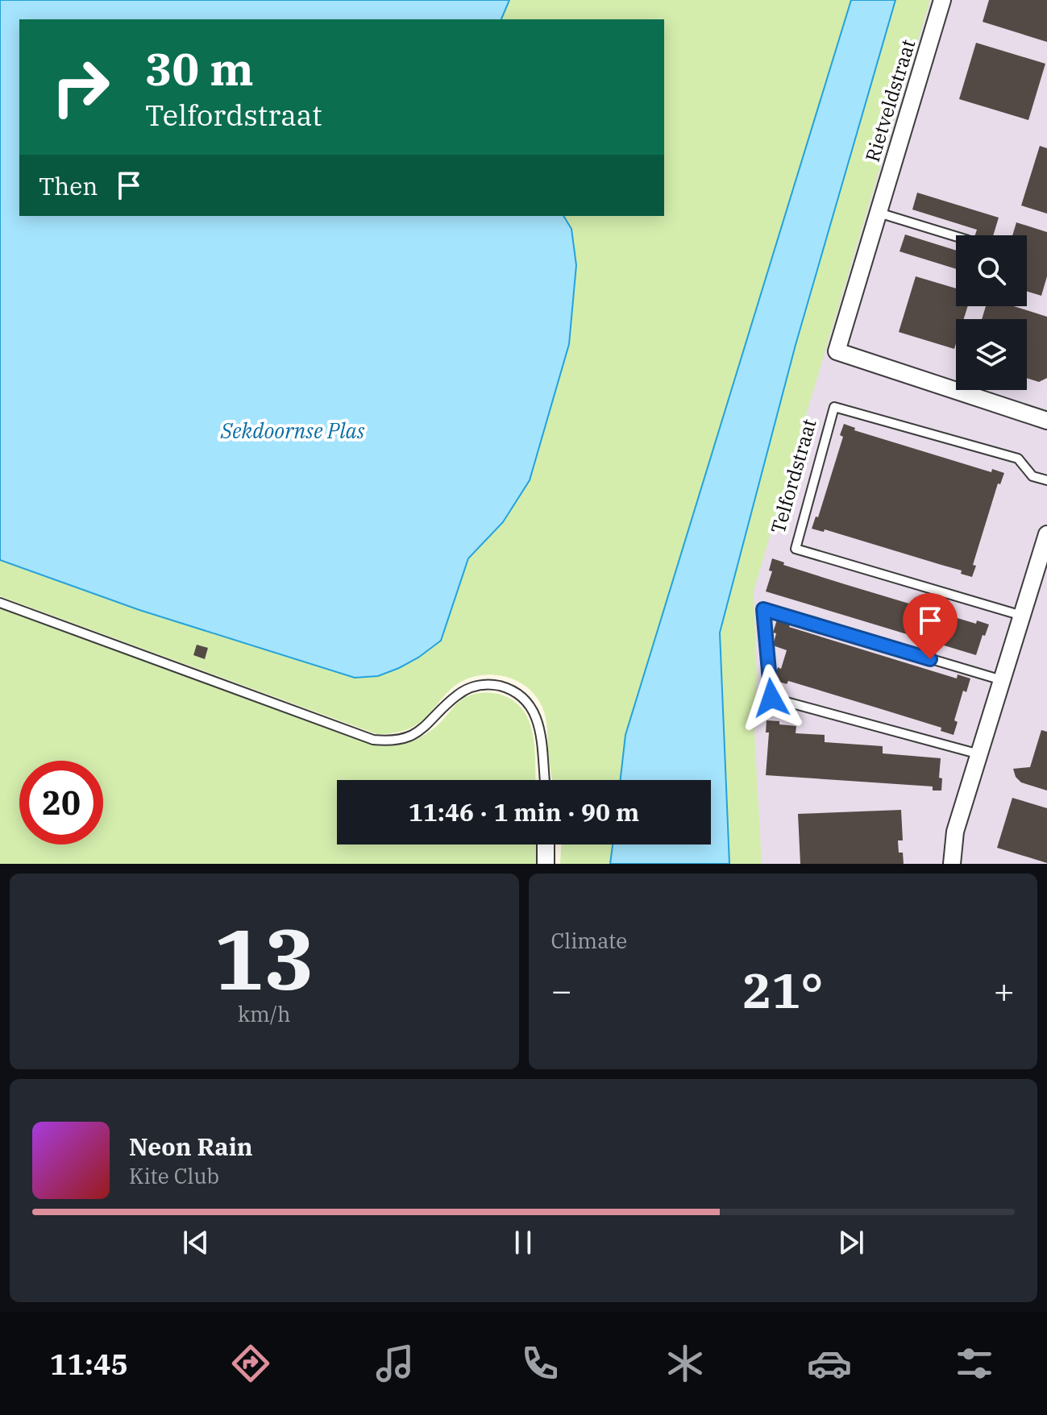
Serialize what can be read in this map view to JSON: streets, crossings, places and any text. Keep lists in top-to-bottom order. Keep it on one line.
{"streets":{"street":["Rietveldstraat"],"lane":["Telfordstraat"]},"water":["Sekdoornse Plas"],"page":{"turn":["30 m","Telfordstraat"],"then":"Then","limit":"20","trip":"11:46 · 1 min · 90 m","tile":[["13","km/h"],"Climate"],"heat":["−","21°","+"],"song":["Neon Rain","Kite Club"],"tabs":"11:45"}}
